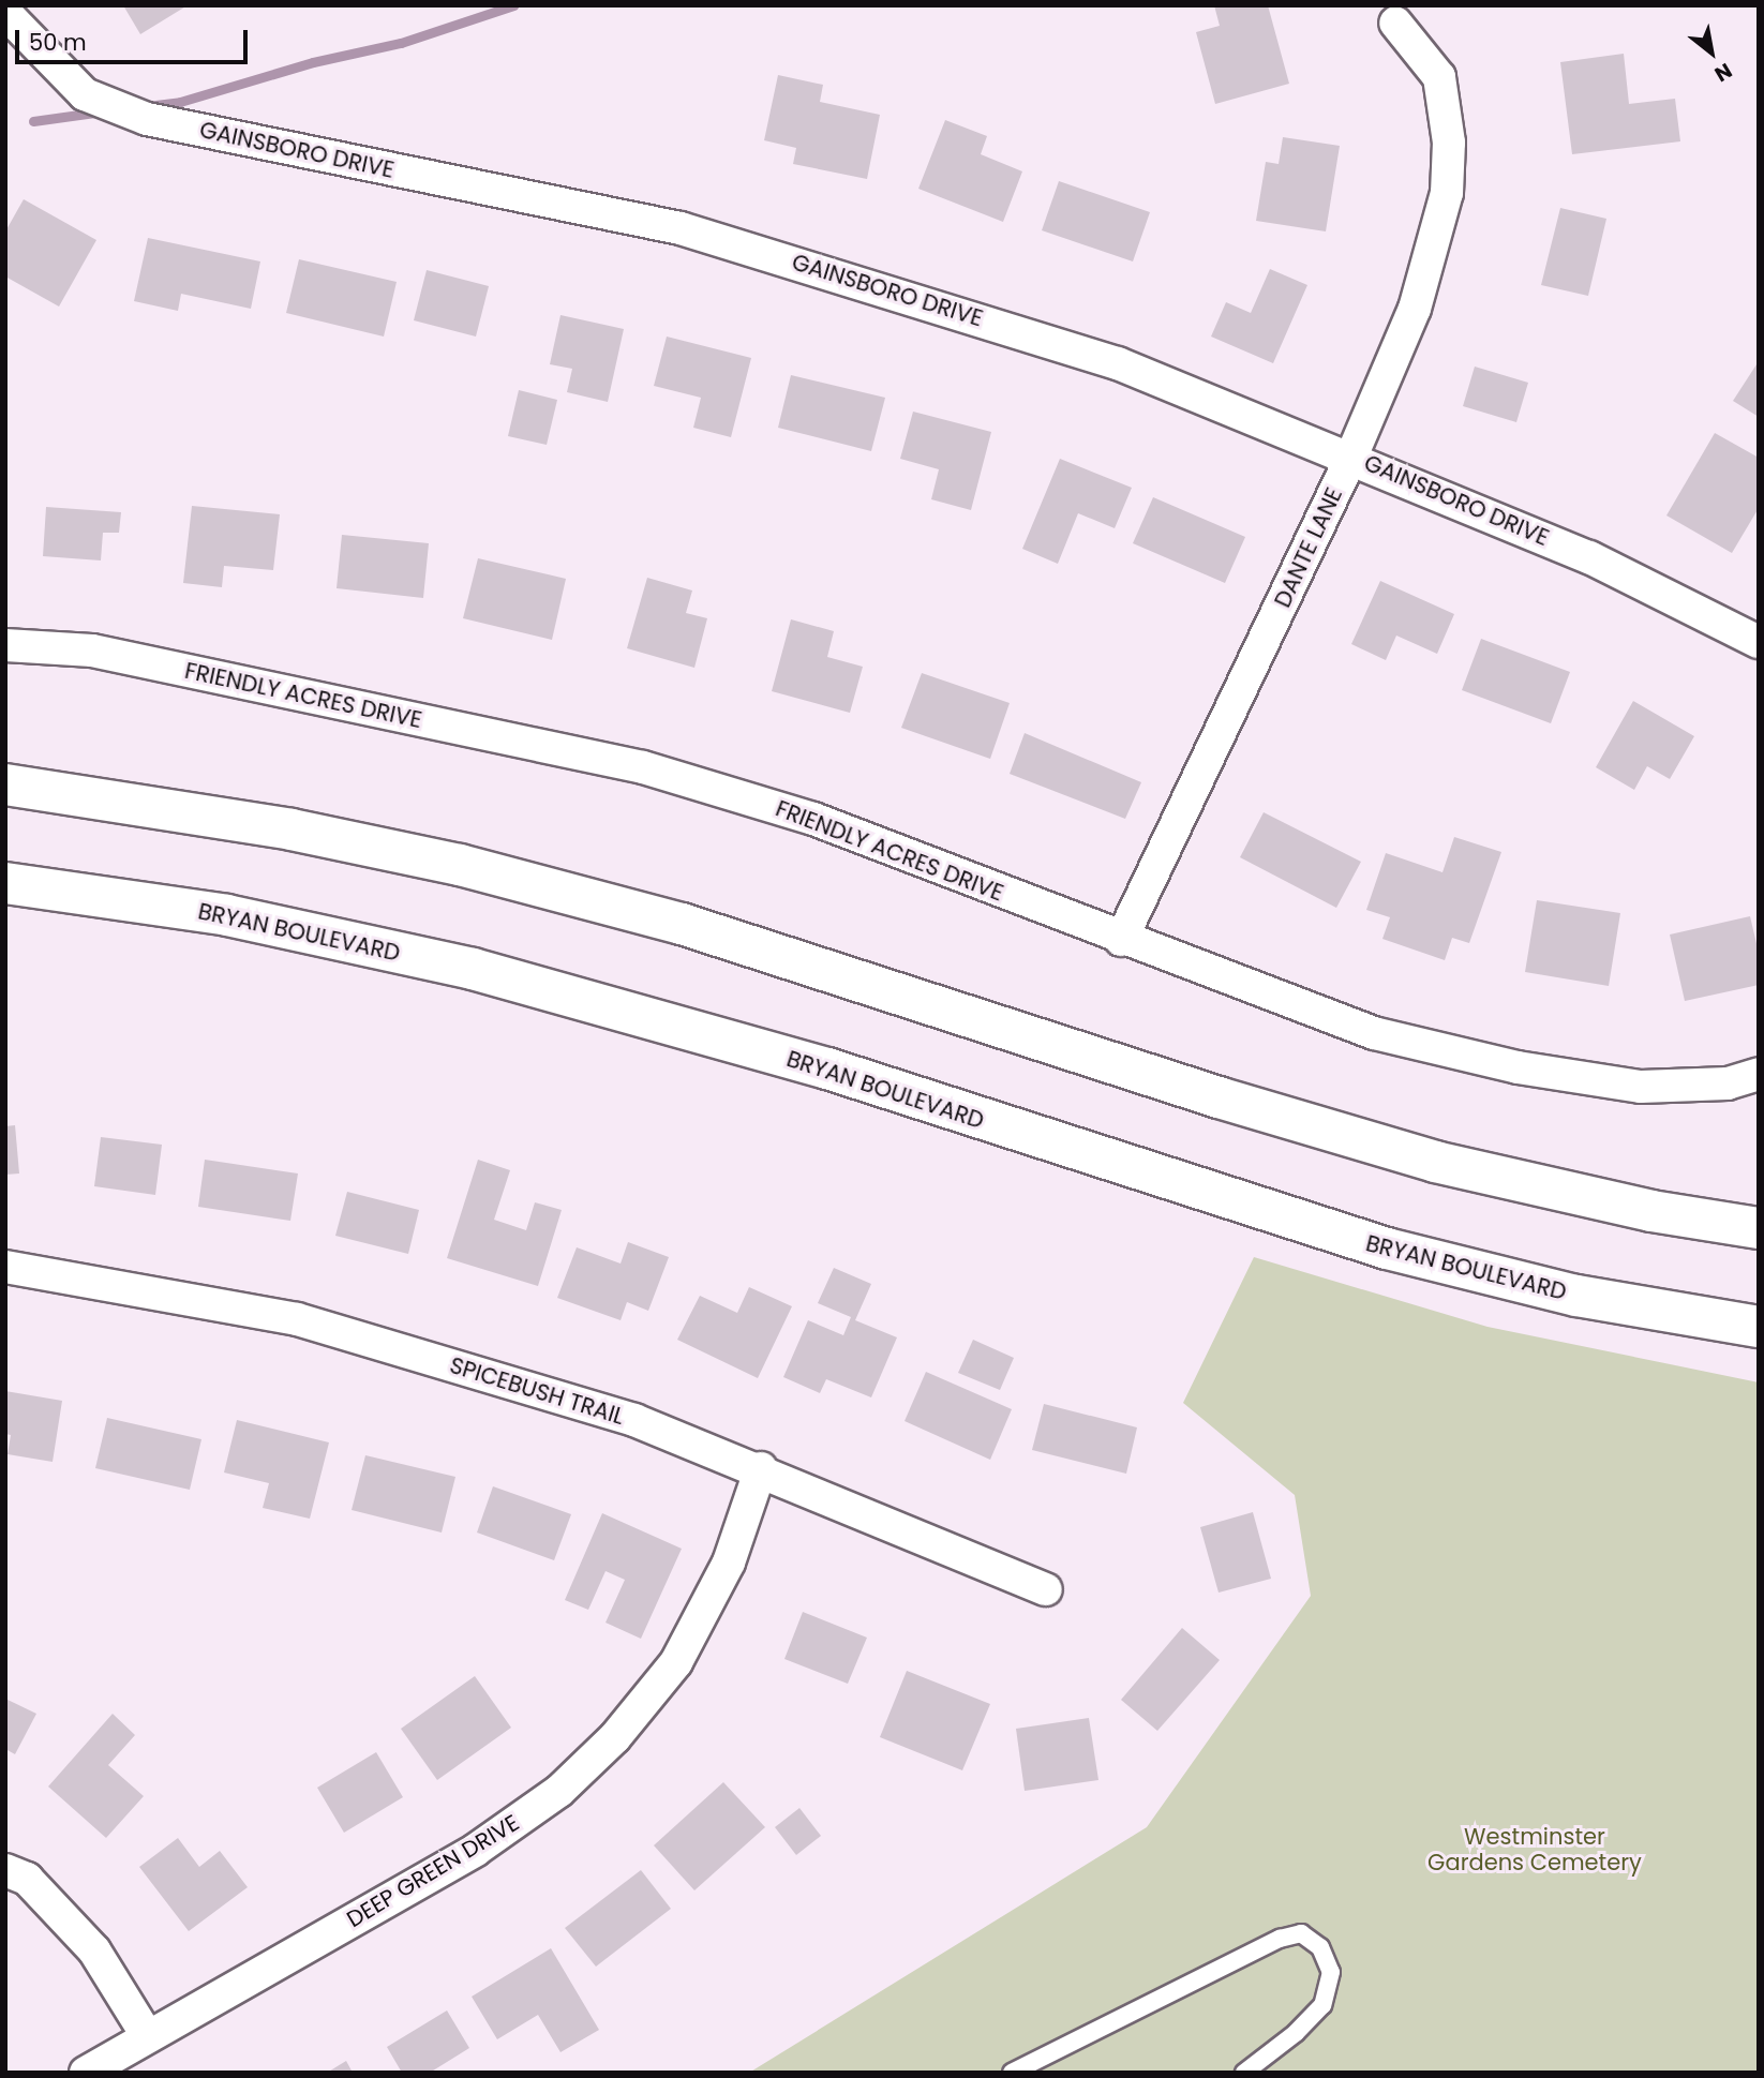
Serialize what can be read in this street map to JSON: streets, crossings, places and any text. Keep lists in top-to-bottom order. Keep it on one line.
{"streets":{"highway":["BRYAN BOULEVARD"],"street":["GAINSBORO DRIVE","DANTE LANE","FRIENDLY ACRES DRIVE","SPICEBUSH TRAIL","DEEP GREEN DRIVE"]},"crossings":[["GAINSBORO DRIVE","DANTE LANE"],["DANTE LANE","FRIENDLY ACRES DRIVE"],["SPICEBUSH TRAIL","DEEP GREEN DRIVE"]],"parks":["Westminster Gardens Cemetery"],"scale_bar":"50 m","north":"bottom right"}
